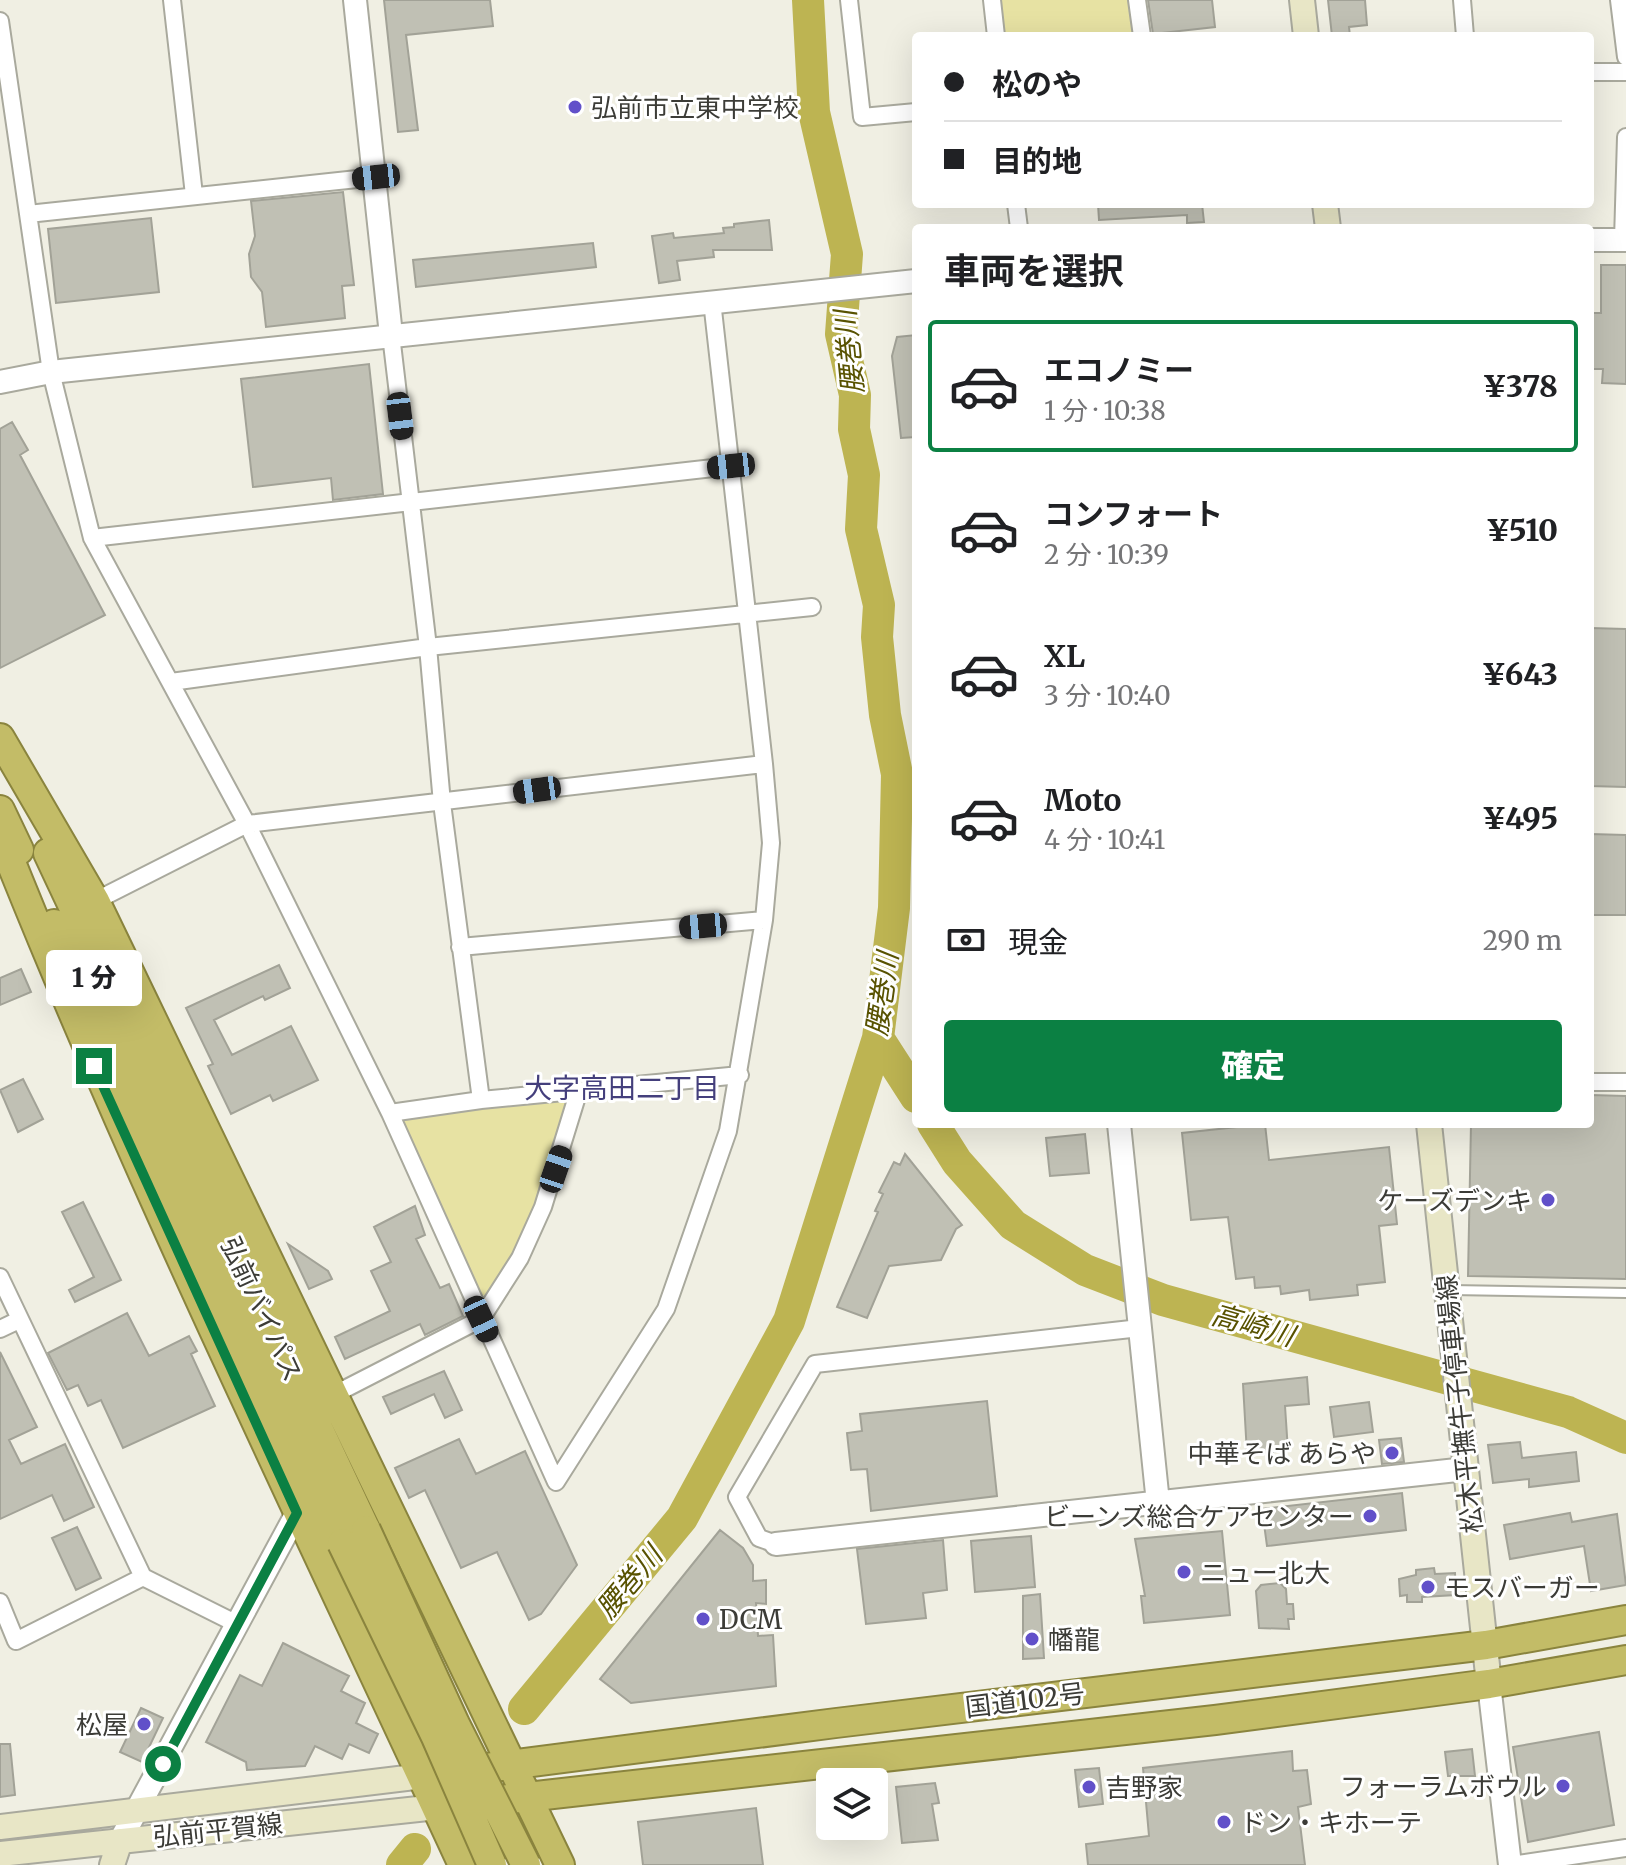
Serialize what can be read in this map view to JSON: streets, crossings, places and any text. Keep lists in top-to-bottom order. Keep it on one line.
{"streets":{"highway":["弘前バイパス","国道102号"],"main road":["松木平撫牛子停車場線","弘前平賀線"]},"crossings":[["松木平撫牛子停車場線","国道102号"],["国道102号","弘前平賀線"]],"districts":["大字高田二丁目"],"water":["腰巻川","高崎川"],"places":["弘前市立東中学校","ケーズデンキ","中華そば あらや","ビーンズ総合ケアセンター","ニュー北大","モスバーガー","DCM","幡龍","松屋","フォーラムボウル","吉野家","ドン・キホーテ"],"page":{"banner":["松のや","目的地"],"heading":"車両を選択","list":[{"name":"エコノミー","note":"1 分 · 10:38","value":"¥378"},{"name":"コンフォート","note":"2 分 · 10:39","value":"¥510"},{"name":"XL","note":"3 分 · 10:40","value":"¥643"},{"name":"Moto","note":"4 分 · 10:41","value":"¥495"}],"pay":["現金","290 m"],"bubble":"1 分","buttons":"確定"}}
